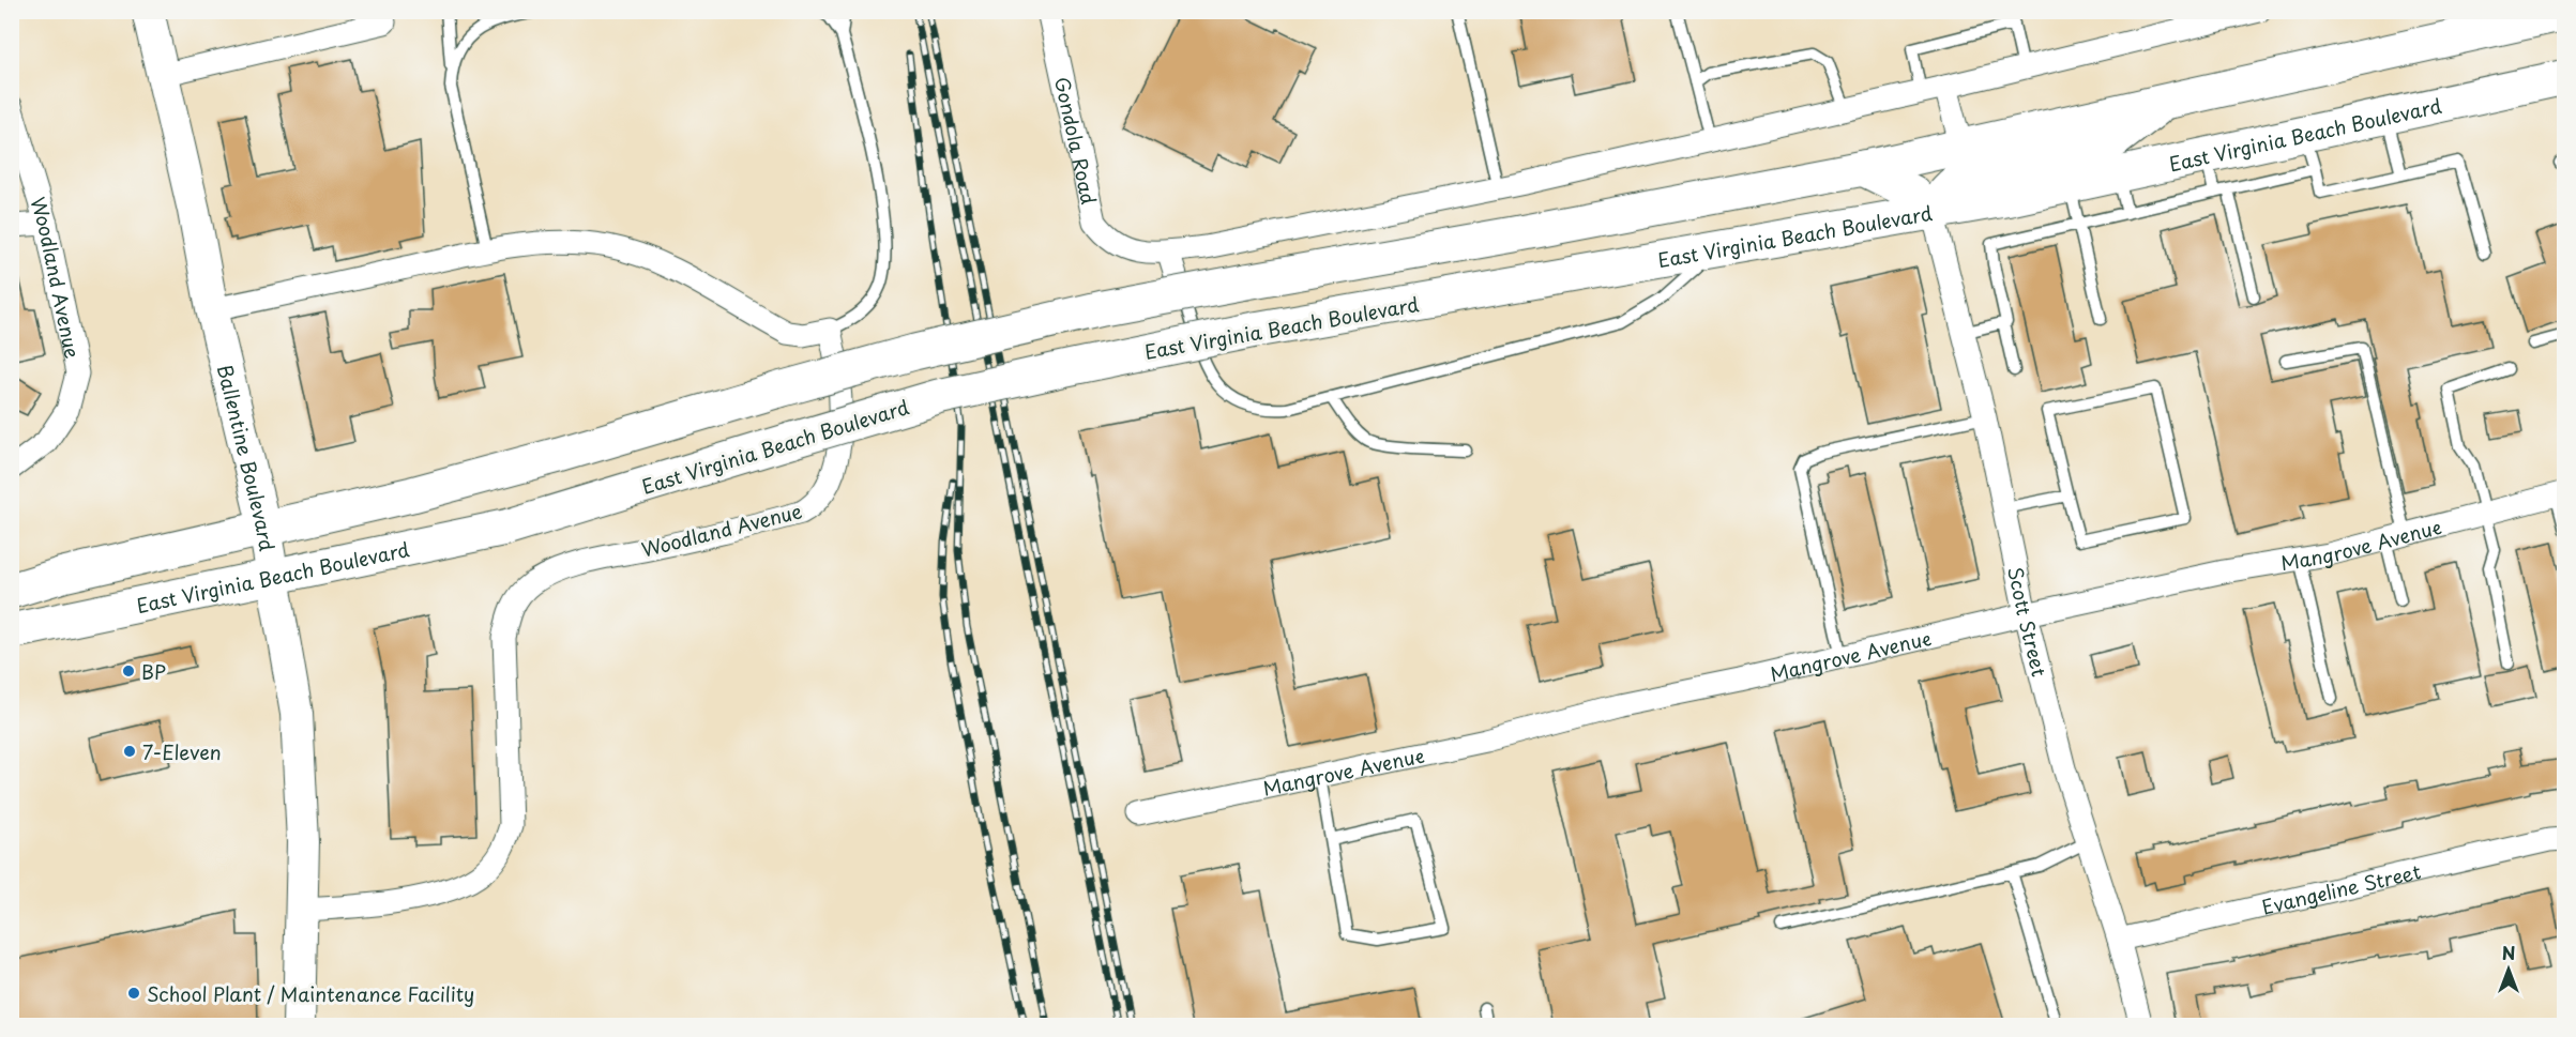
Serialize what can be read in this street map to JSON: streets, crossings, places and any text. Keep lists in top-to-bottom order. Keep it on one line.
{"streets":{"main road":["East Virginia Beach Boulevard","Ballentine Boulevard"],"street":["Gondola Road","Woodland Avenue","Mangrove Avenue","Scott Street","Evangeline Street"]},"crossings":[["East Virginia Beach Boulevard","Ballentine Boulevard"],["East Virginia Beach Boulevard","Scott Street"],["Woodland Avenue","Ballentine Boulevard"],["Mangrove Avenue","Scott Street"],["Scott Street","Evangeline Street"]],"places":["BP","7-Eleven","School Plant / Maintenance Facility"],"north":"top"}
